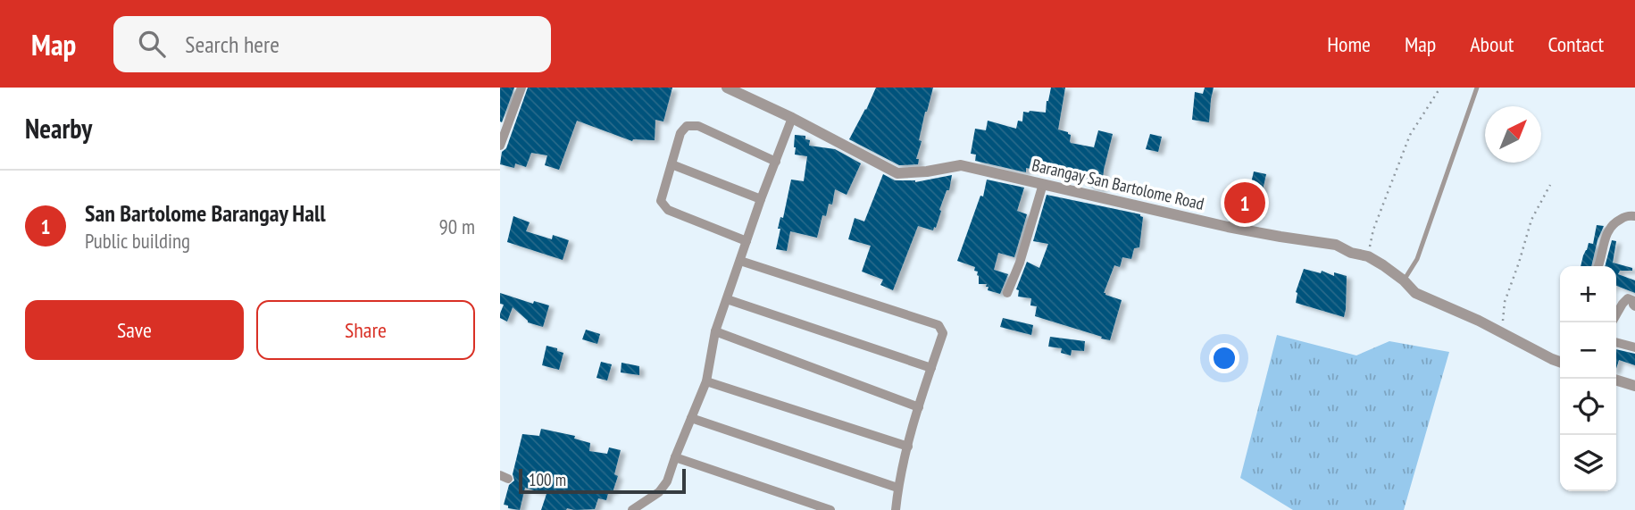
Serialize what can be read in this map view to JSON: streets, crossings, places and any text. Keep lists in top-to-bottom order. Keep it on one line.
{"streets":{"street":["Barangay San Bartolome Road"]},"scale_bar":"100 m","north":"top right","page":{"header":"Map","search":"Search here","nav":["Home","Map","About","Contact"],"heading":"Nearby","list":[{"mark":"1","name":"San Bartolome Barangay Hall","note":"Public building","value":"90 m"}],"pins":"1","map_buttons":["+","−"],"buttons":["Save","Share"],"scale":"100 m"}}
